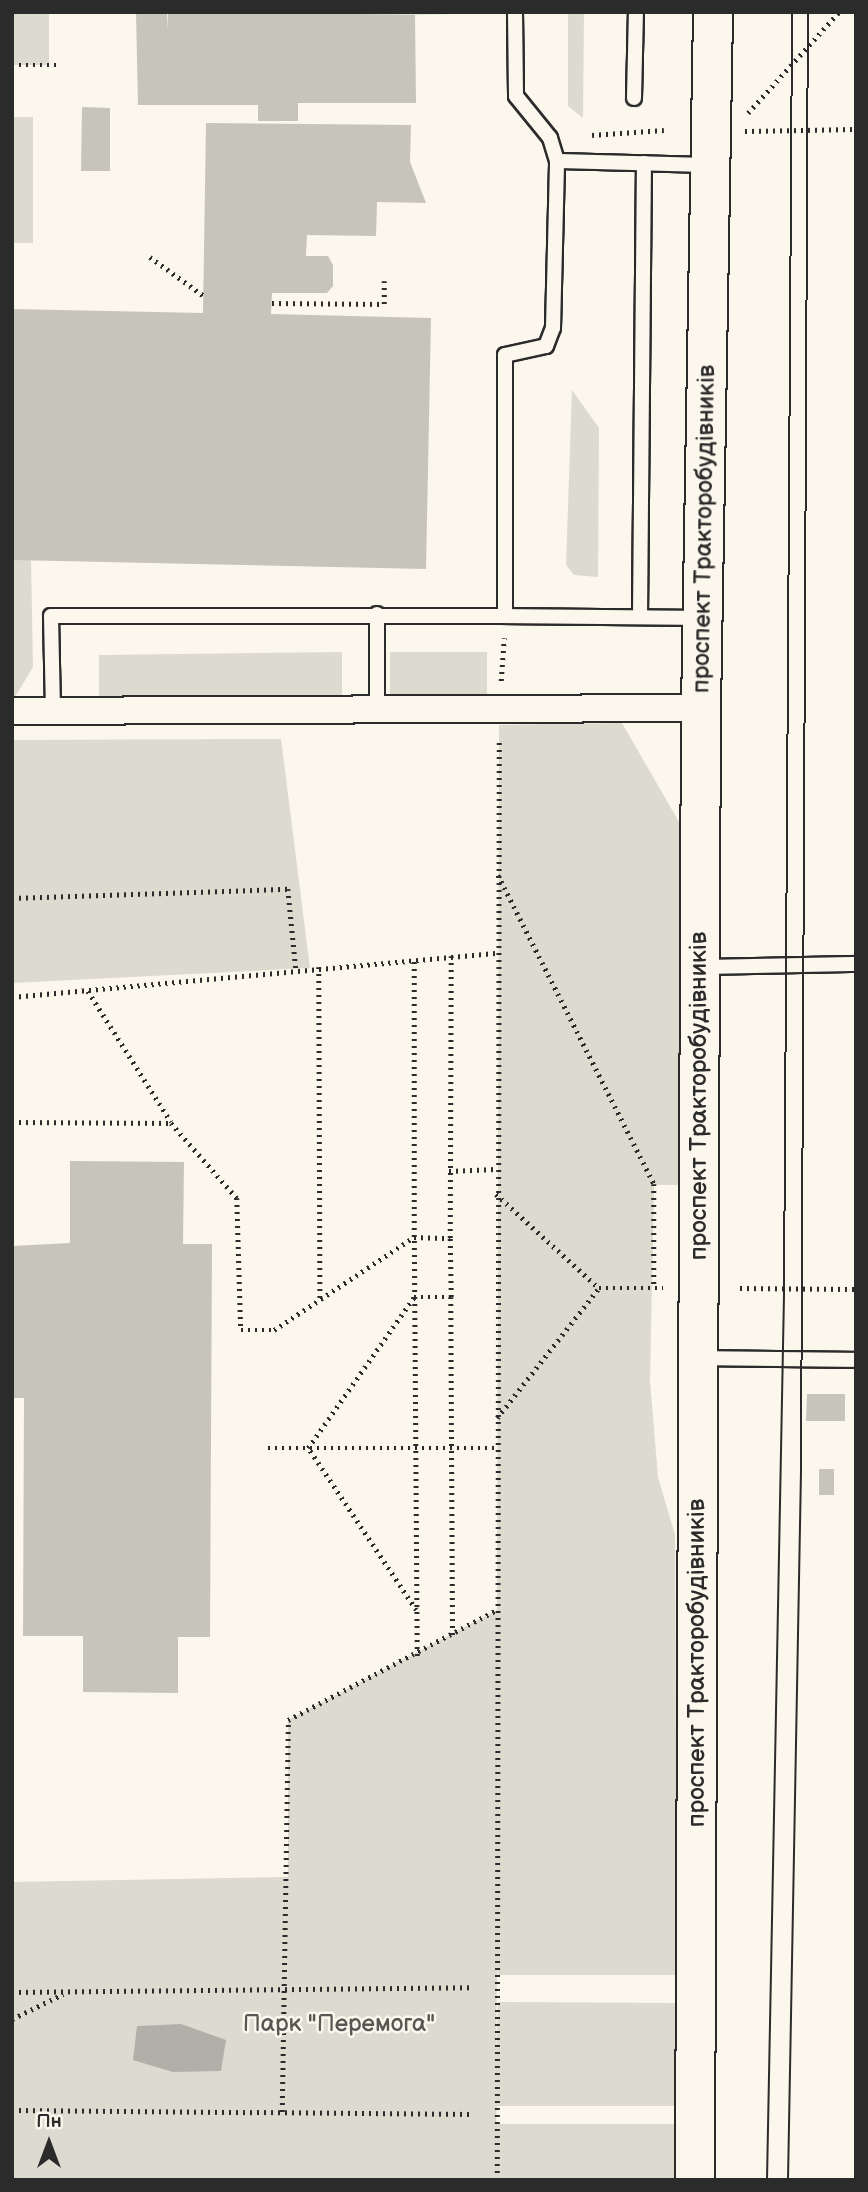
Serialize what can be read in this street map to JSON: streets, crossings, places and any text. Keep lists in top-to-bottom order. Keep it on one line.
{"streets":{"main road":["проспект Тракторобудівників"]},"parks":["Парк \"Перемога\""],"north":"top"}
